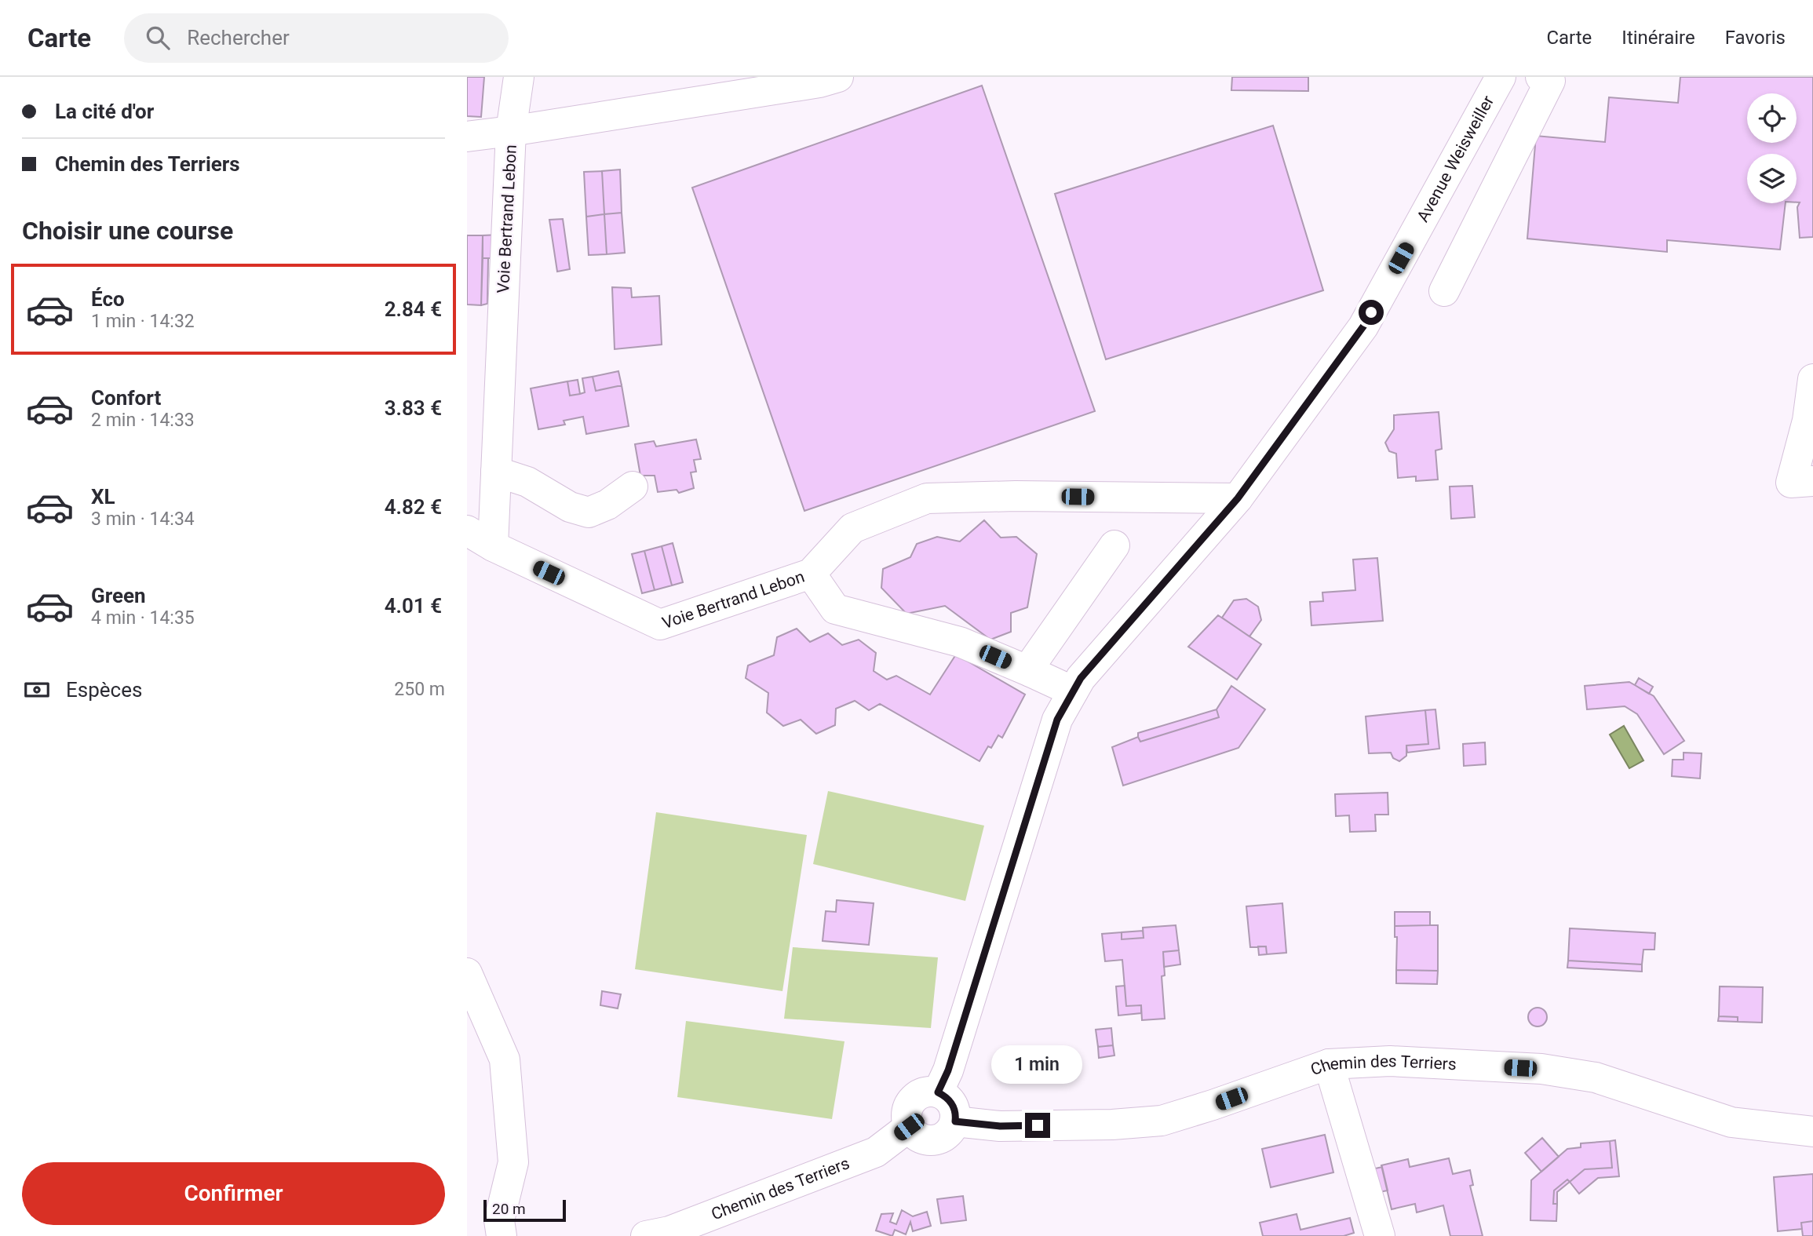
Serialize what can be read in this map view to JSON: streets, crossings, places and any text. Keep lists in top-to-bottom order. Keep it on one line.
{"streets":{"street":["Avenue Weisweiller","Voie Bertrand Lebon","Chemin des Terriers"]},"crossings":[["Avenue Weisweiller","Voie Bertrand Lebon"],["Avenue Weisweiller","Chemin des Terriers"]],"scale_bar":"20 m","page":{"header":"Carte","search":"Rechercher","nav":["Carte","Itinéraire","Favoris"],"banner":["La cité d'or","Chemin des Terriers"],"heading":"Choisir une course","list":[{"name":"Éco","note":"1 min · 14:32","value":"2.84 €"},{"name":"Confort","note":"2 min · 14:33","value":"3.83 €"},{"name":"XL","note":"3 min · 14:34","value":"4.82 €"},{"name":"Green","note":"4 min · 14:35","value":"4.01 €"}],"pay":["Espèces","250 m"],"bubble":"1 min","buttons":"Confirmer","scale":"20 m"}}
